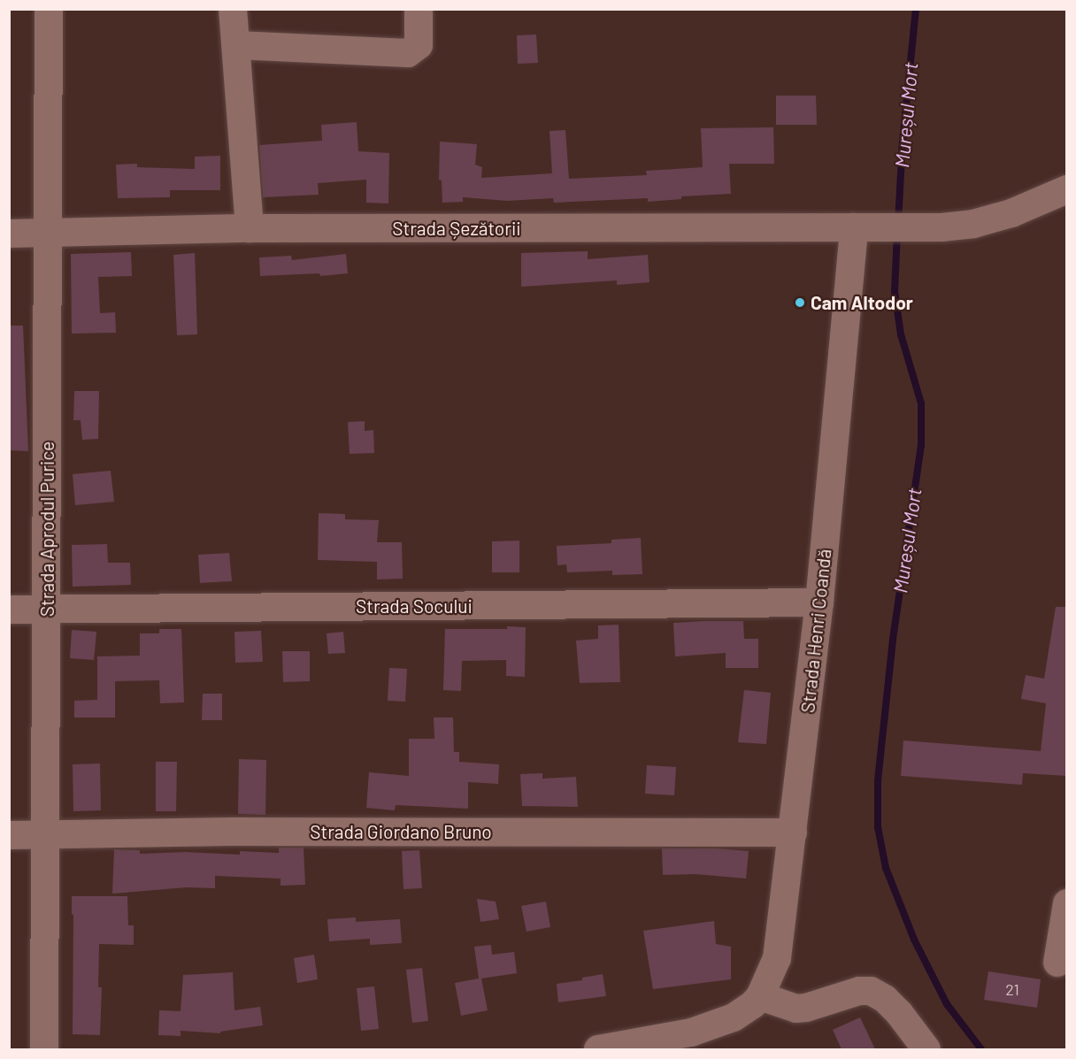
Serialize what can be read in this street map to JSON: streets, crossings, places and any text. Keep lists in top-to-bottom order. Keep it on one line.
{"streets":{"street":["Strada Șezătorii","Strada Aprodul Purice","Strada Socului","Strada Henri Coandă","Strada Giordano Bruno"]},"crossings":[["Strada Șezătorii","Strada Aprodul Purice"],["Strada Șezătorii","Strada Henri Coandă"],["Strada Aprodul Purice","Strada Socului"],["Strada Aprodul Purice","Strada Giordano Bruno"],["Strada Socului","Strada Henri Coandă"],["Strada Henri Coandă","Strada Giordano Bruno"]],"water":["Mureșul Mort"],"places":["Cam Altodor"],"house_numbers":["21"]}
